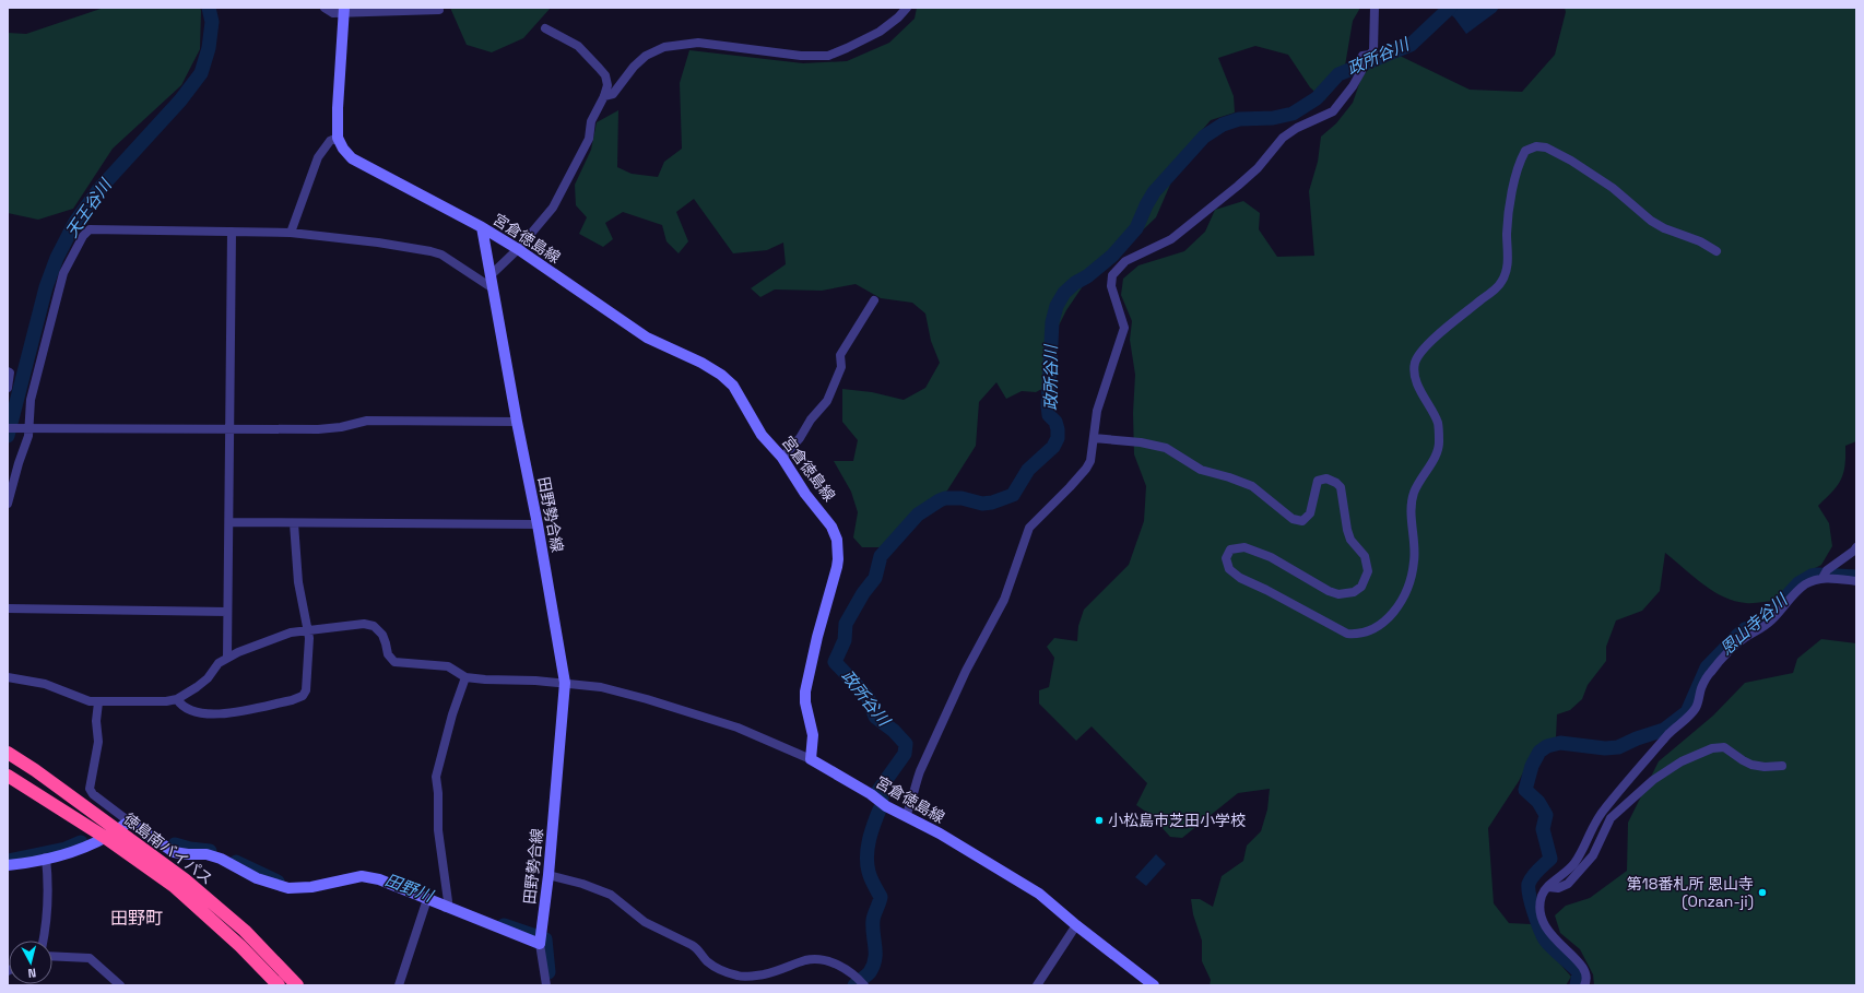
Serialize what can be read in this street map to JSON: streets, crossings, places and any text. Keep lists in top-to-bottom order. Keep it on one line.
{"streets":{"highway":["徳島南バイパス"],"main road":["宮倉徳島線","田野勢合線"]},"crossings":[["宮倉徳島線","田野勢合線"]],"districts":["田野町"],"water":["政所谷川","天王谷川","恩山寺谷川","田野川"],"places":["小松島市芝田小学校","第18番札所 恩山寺 (Onzan-ji)"],"north":"bottom"}
